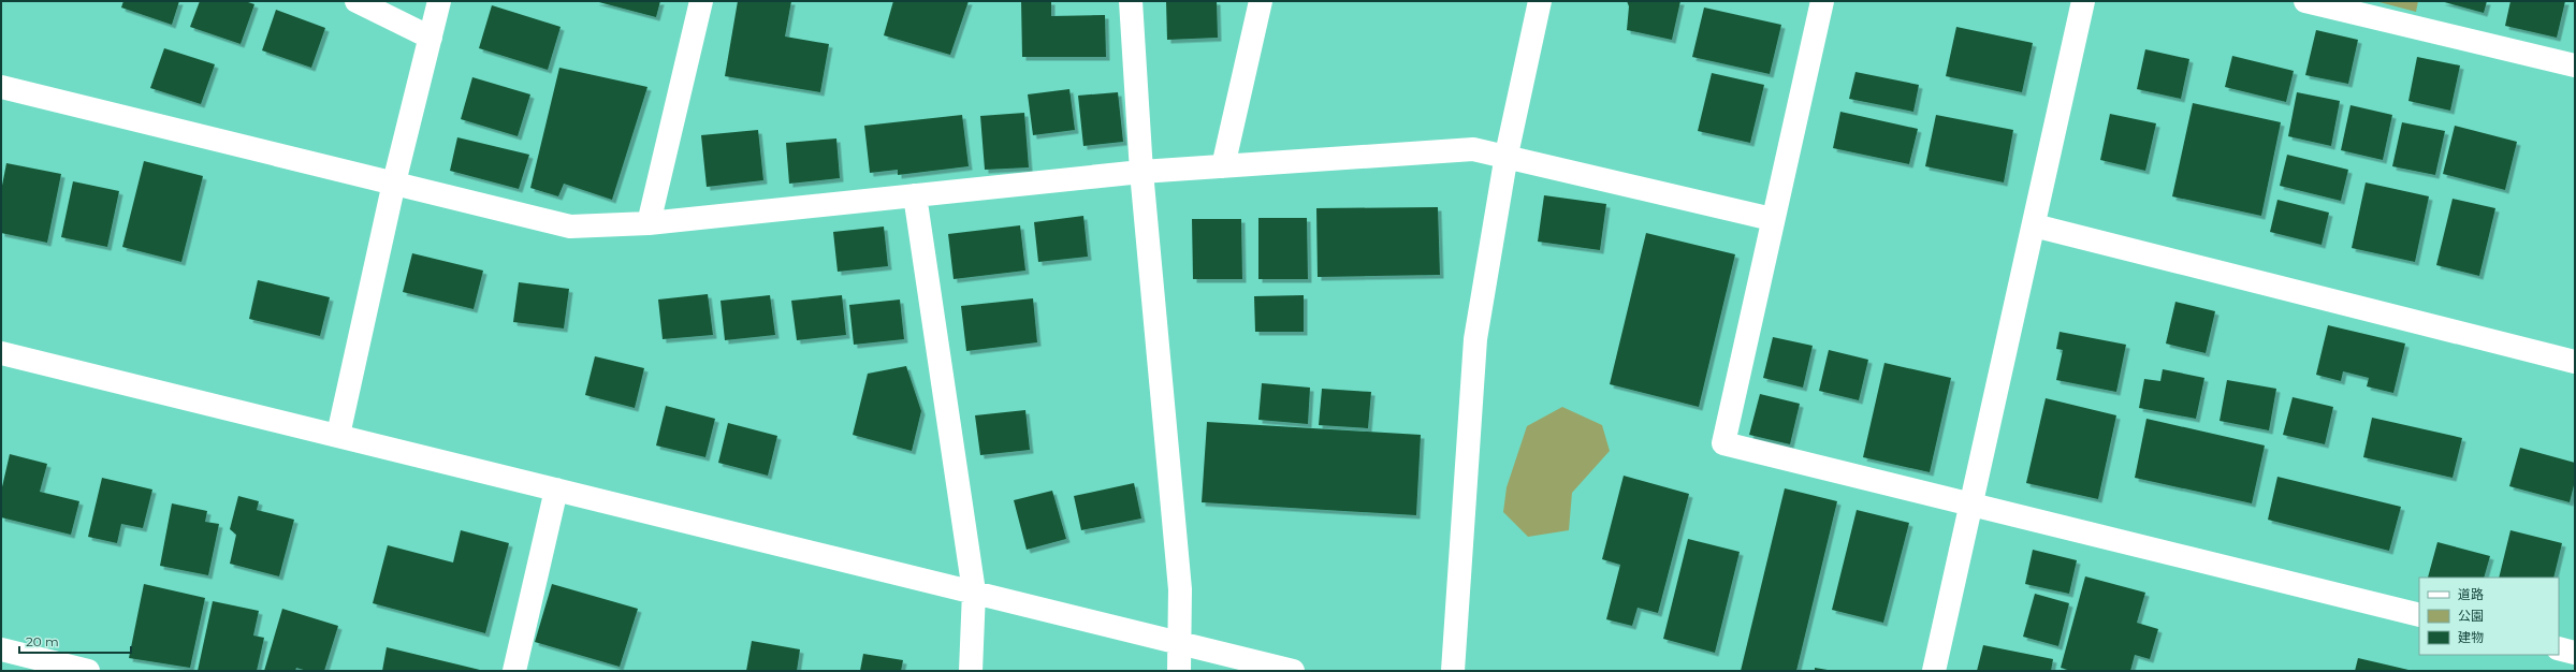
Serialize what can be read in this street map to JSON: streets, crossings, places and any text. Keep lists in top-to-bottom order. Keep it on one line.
{"legend":["道路","公園","建物"],"scale_bar":"20 m"}
